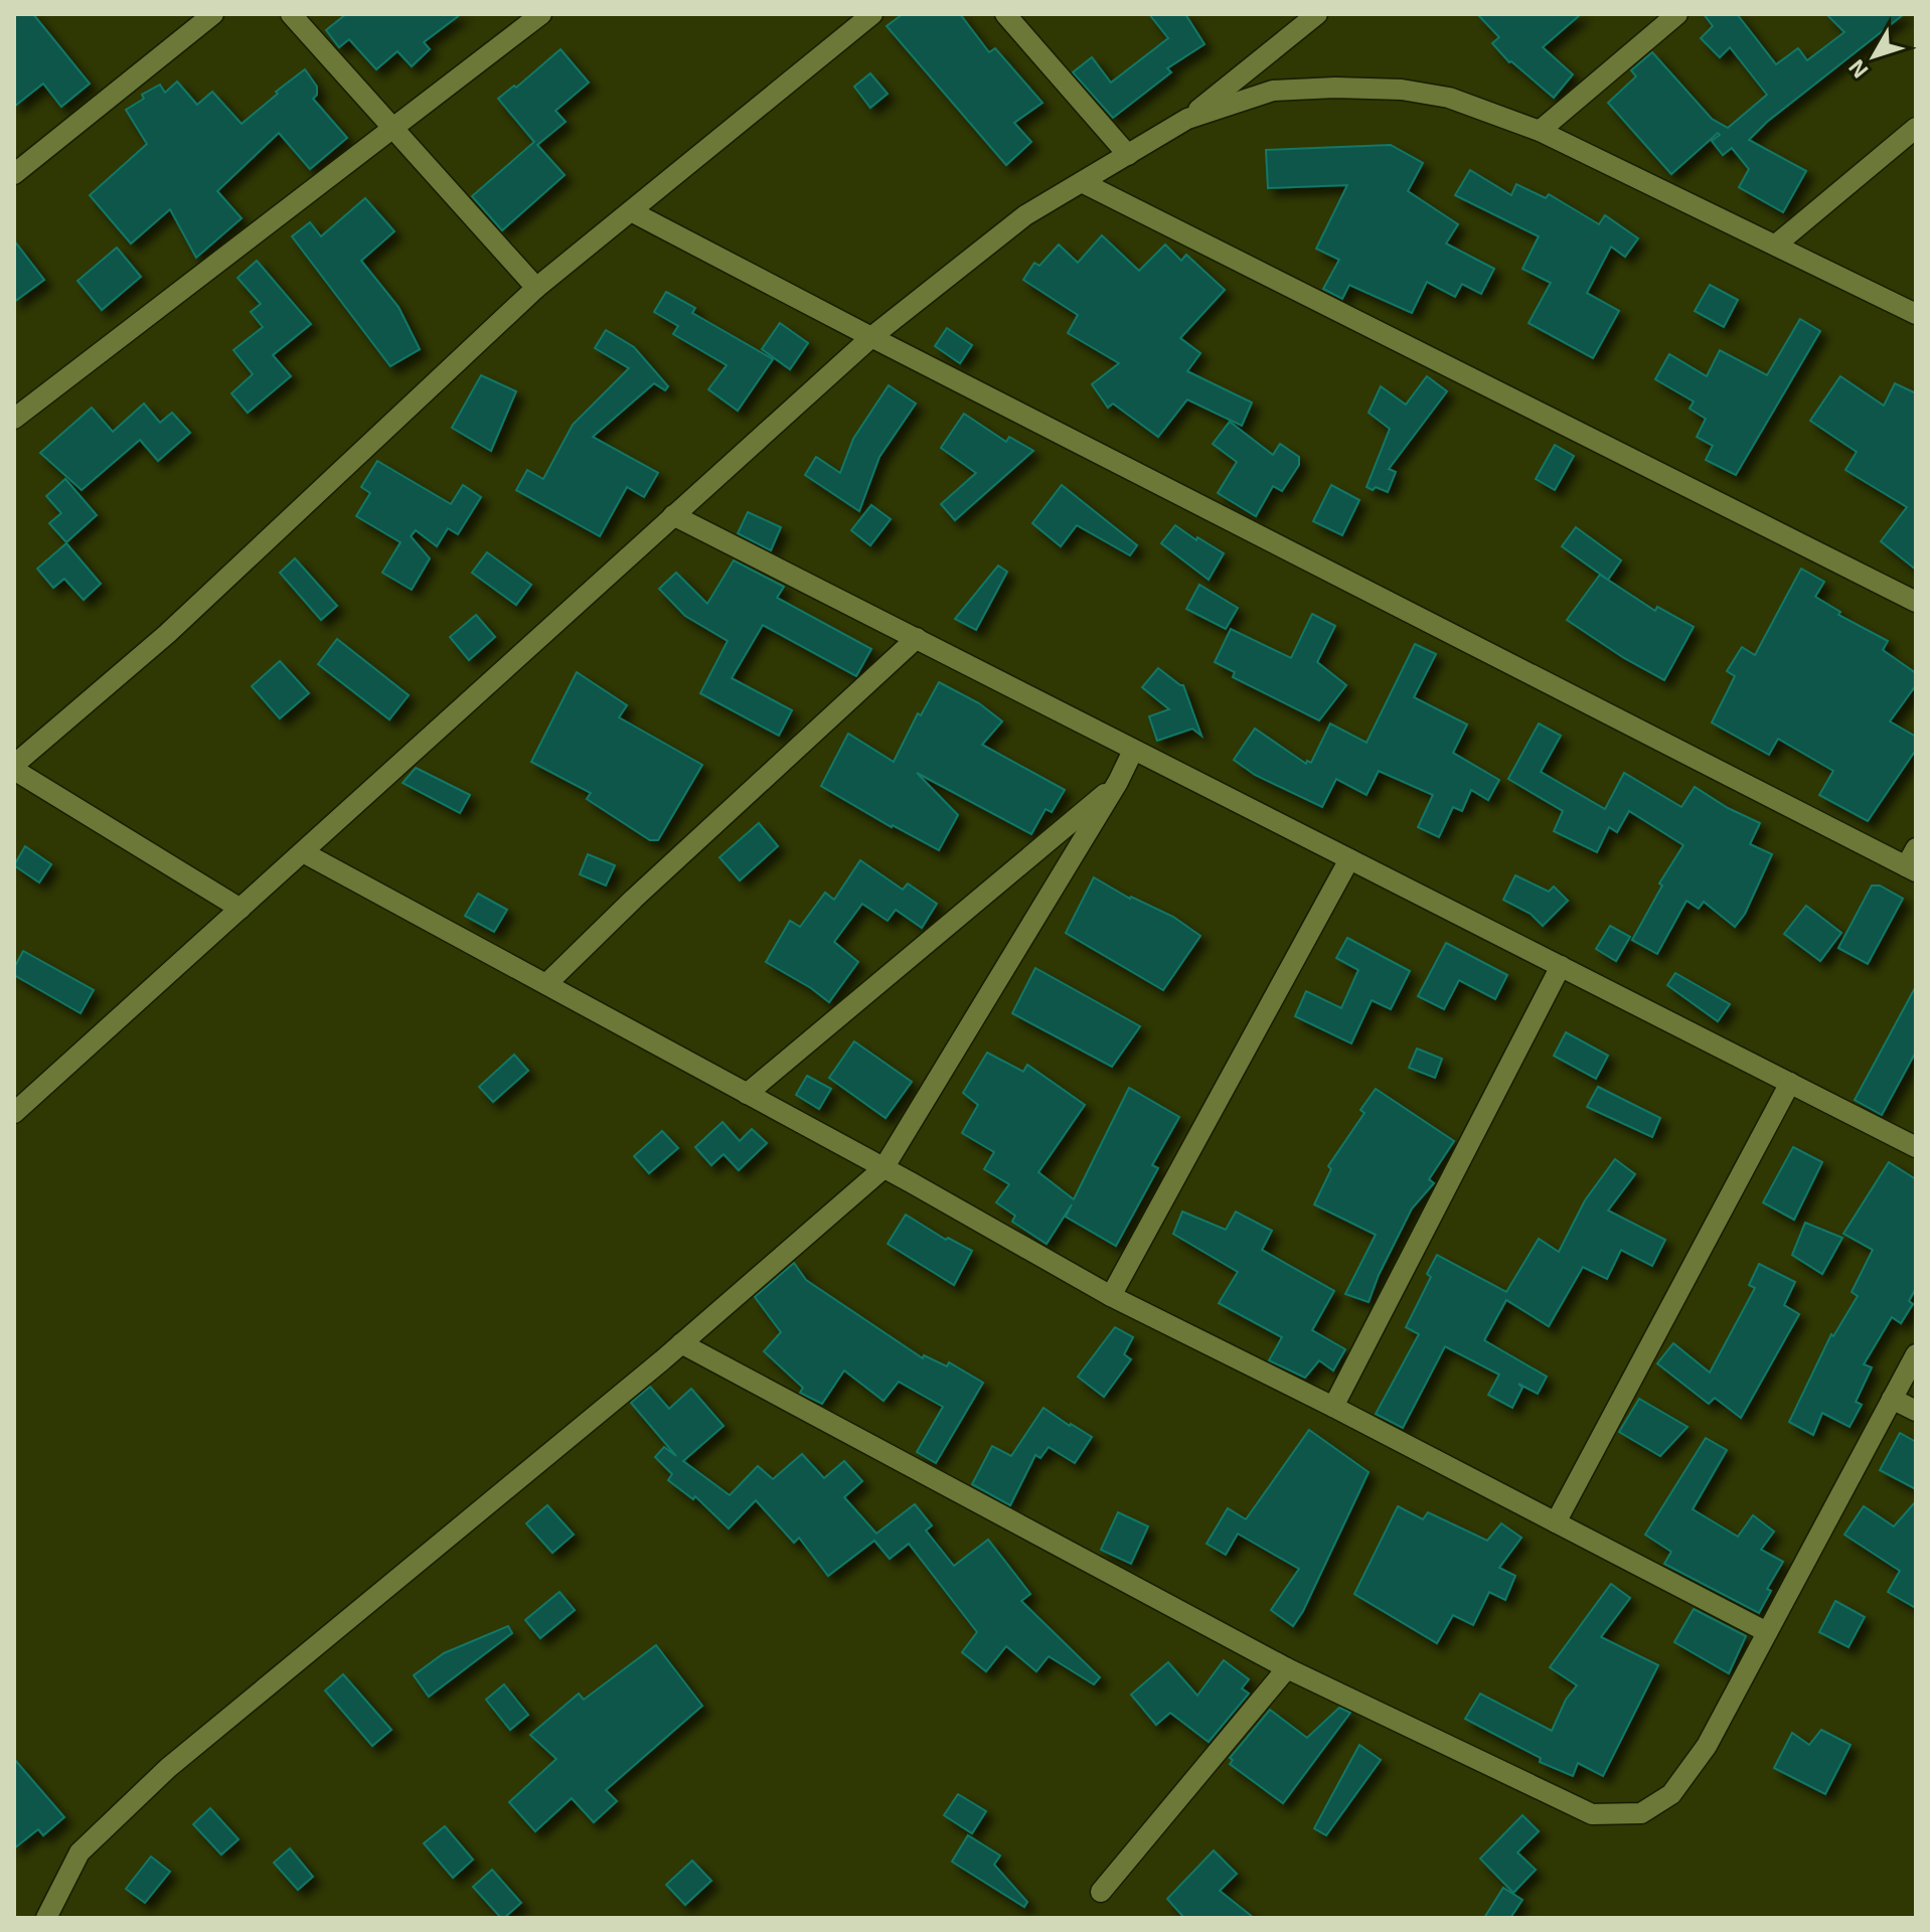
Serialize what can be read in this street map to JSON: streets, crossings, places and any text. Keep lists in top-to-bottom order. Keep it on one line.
{"north":"bottom left"}
